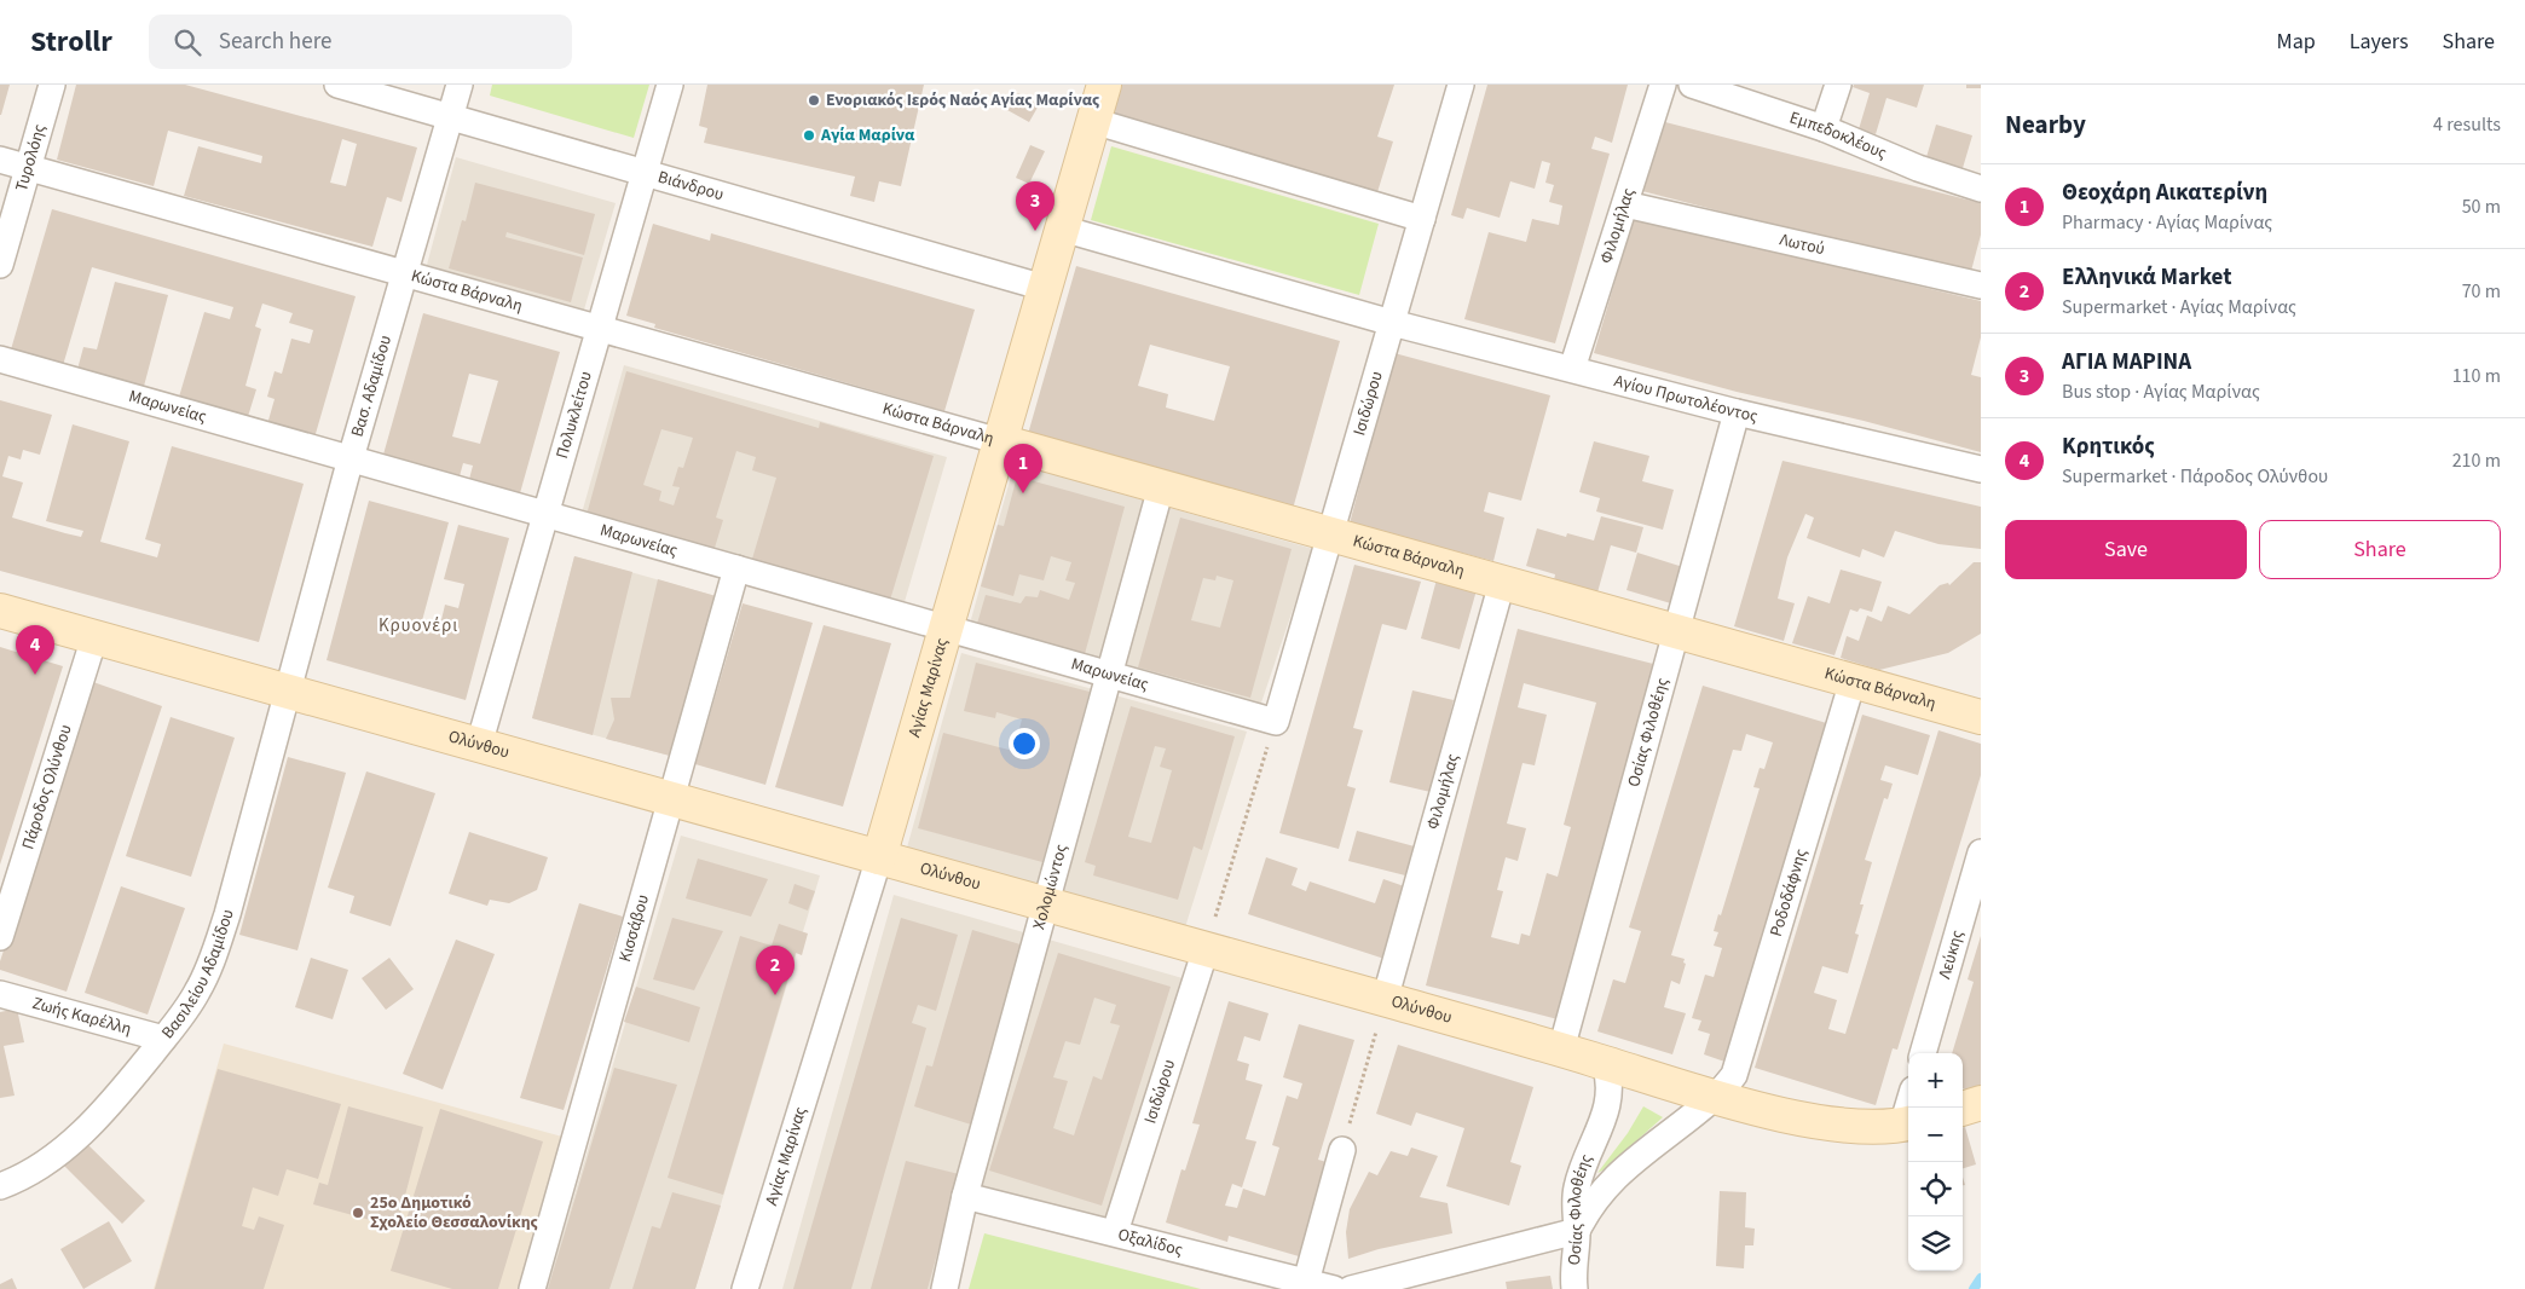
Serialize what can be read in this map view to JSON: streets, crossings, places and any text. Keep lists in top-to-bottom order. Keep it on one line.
{"streets":{"street":["Εμπεδοκλέους","Τυρολόης","Βιάνδρου","Φιλομήλας","Λωτού","Κώστα Βάρναλη","Βασ. Αδαμίδου","Αγίου Πρωτολέοντος","Ισιδώρου","Μαρωνείας","Πολυκλείτου","Αγίας Μαρίνας","Οσίας Φιλοθέης","Ολύνθου","Πάροδος Ολύνθου","Χολομώντος","Ροδοδάφνης","Κισσάβου","Λεύκης","Βασιλείου Αδαμίδου","Ζωής Καρέλλη","Οξαλίδος"]},"crossings":[["Τυρολόης","Κώστα Βάρναλη"],["Βιάνδρου","Βασ. Αδαμίδου"],["Βιάνδρου","Πολυκλείτου"],["Βιάνδρου","Αγίας Μαρίνας"],["Φιλομήλας","Λωτού"],["Φιλομήλας","Κώστα Βάρναλη"],["Φιλομήλας","Αγίου Πρωτολέοντος"],["Φιλομήλας","Ολύνθου"],["Κώστα Βάρναλη","Βασ. Αδαμίδου"],["Κώστα Βάρναλη","Ισιδώρου"],["Κώστα Βάρναλη","Πολυκλείτου"],["Κώστα Βάρναλη","Αγίας Μαρίνας"],["Κώστα Βάρναλη","Οσίας Φιλοθέης"],["Κώστα Βάρναλη","Χολομώντος"],["Κώστα Βάρναλη","Ροδοδάφνης"],["Βασ. Αδαμίδου","Μαρωνείας"],["Βασ. Αδαμίδου","Ολύνθου"],["Βασ. Αδαμίδου","Βασιλείου Αδαμίδου"],["Αγίου Πρωτολέοντος","Ισιδώρου"],["Αγίου Πρωτολέοντος","Αγίας Μαρίνας"],["Αγίου Πρωτολέοντος","Οσίας Φιλοθέης"],["Ισιδώρου","Μαρωνείας"],["Ισιδώρου","Ολύνθου"],["Ισιδώρου","Οξαλίδος"],["Μαρωνείας","Πολυκλείτου"],["Μαρωνείας","Αγίας Μαρίνας"],["Μαρωνείας","Χολομώντος"],["Μαρωνείας","Κισσάβου"],["Πολυκλείτου","Ολύνθου"],["Αγίας Μαρίνας","Ολύνθου"],["Οσίας Φιλοθέης","Ολύνθου"],["Οσίας Φιλοθέης","Ροδοδάφνης"],["Ολύνθου","Πάροδος Ολύνθου"],["Ολύνθου","Χολομώντος"],["Ολύνθου","Ροδοδάφνης"],["Ολύνθου","Κισσάβου"],["Ολύνθου","Βασιλείου Αδαμίδου"],["Χολομώντος","Οξαλίδος"],["Βασιλείου Αδαμίδου","Ζωής Καρέλλη"]],"districts":["Κρυονέρι"],"places":["Ενοριακός Ιερός Ναός Αγίας Μαρίνας","Αγία Μαρίνα","25ο Δημοτικό Σχολείο Θεσσαλονίκης"],"page":{"header":"Strollr","search":"Search here","nav":["Map","Layers","Share"],"heading":["Nearby","4 results"],"list":[{"mark":"1","name":"Θεοχάρη Αικατερίνη","note":"Pharmacy · Αγίας Μαρίνας","value":"50 m"},{"mark":"2","name":"Ελληνικά Market","note":"Supermarket · Αγίας Μαρίνας","value":"70 m"},{"mark":"3","name":"ΑΓΙΑ ΜΑΡΙΝΑ","note":"Bus stop · Αγίας Μαρίνας","value":"110 m"},{"mark":"4","name":"Κρητικός","note":"Supermarket · Πάροδος Ολύνθου","value":"210 m"}],"pins":["3","1","4","2"],"buttons":["Save","Share"],"map_buttons":["+","−"]}}
